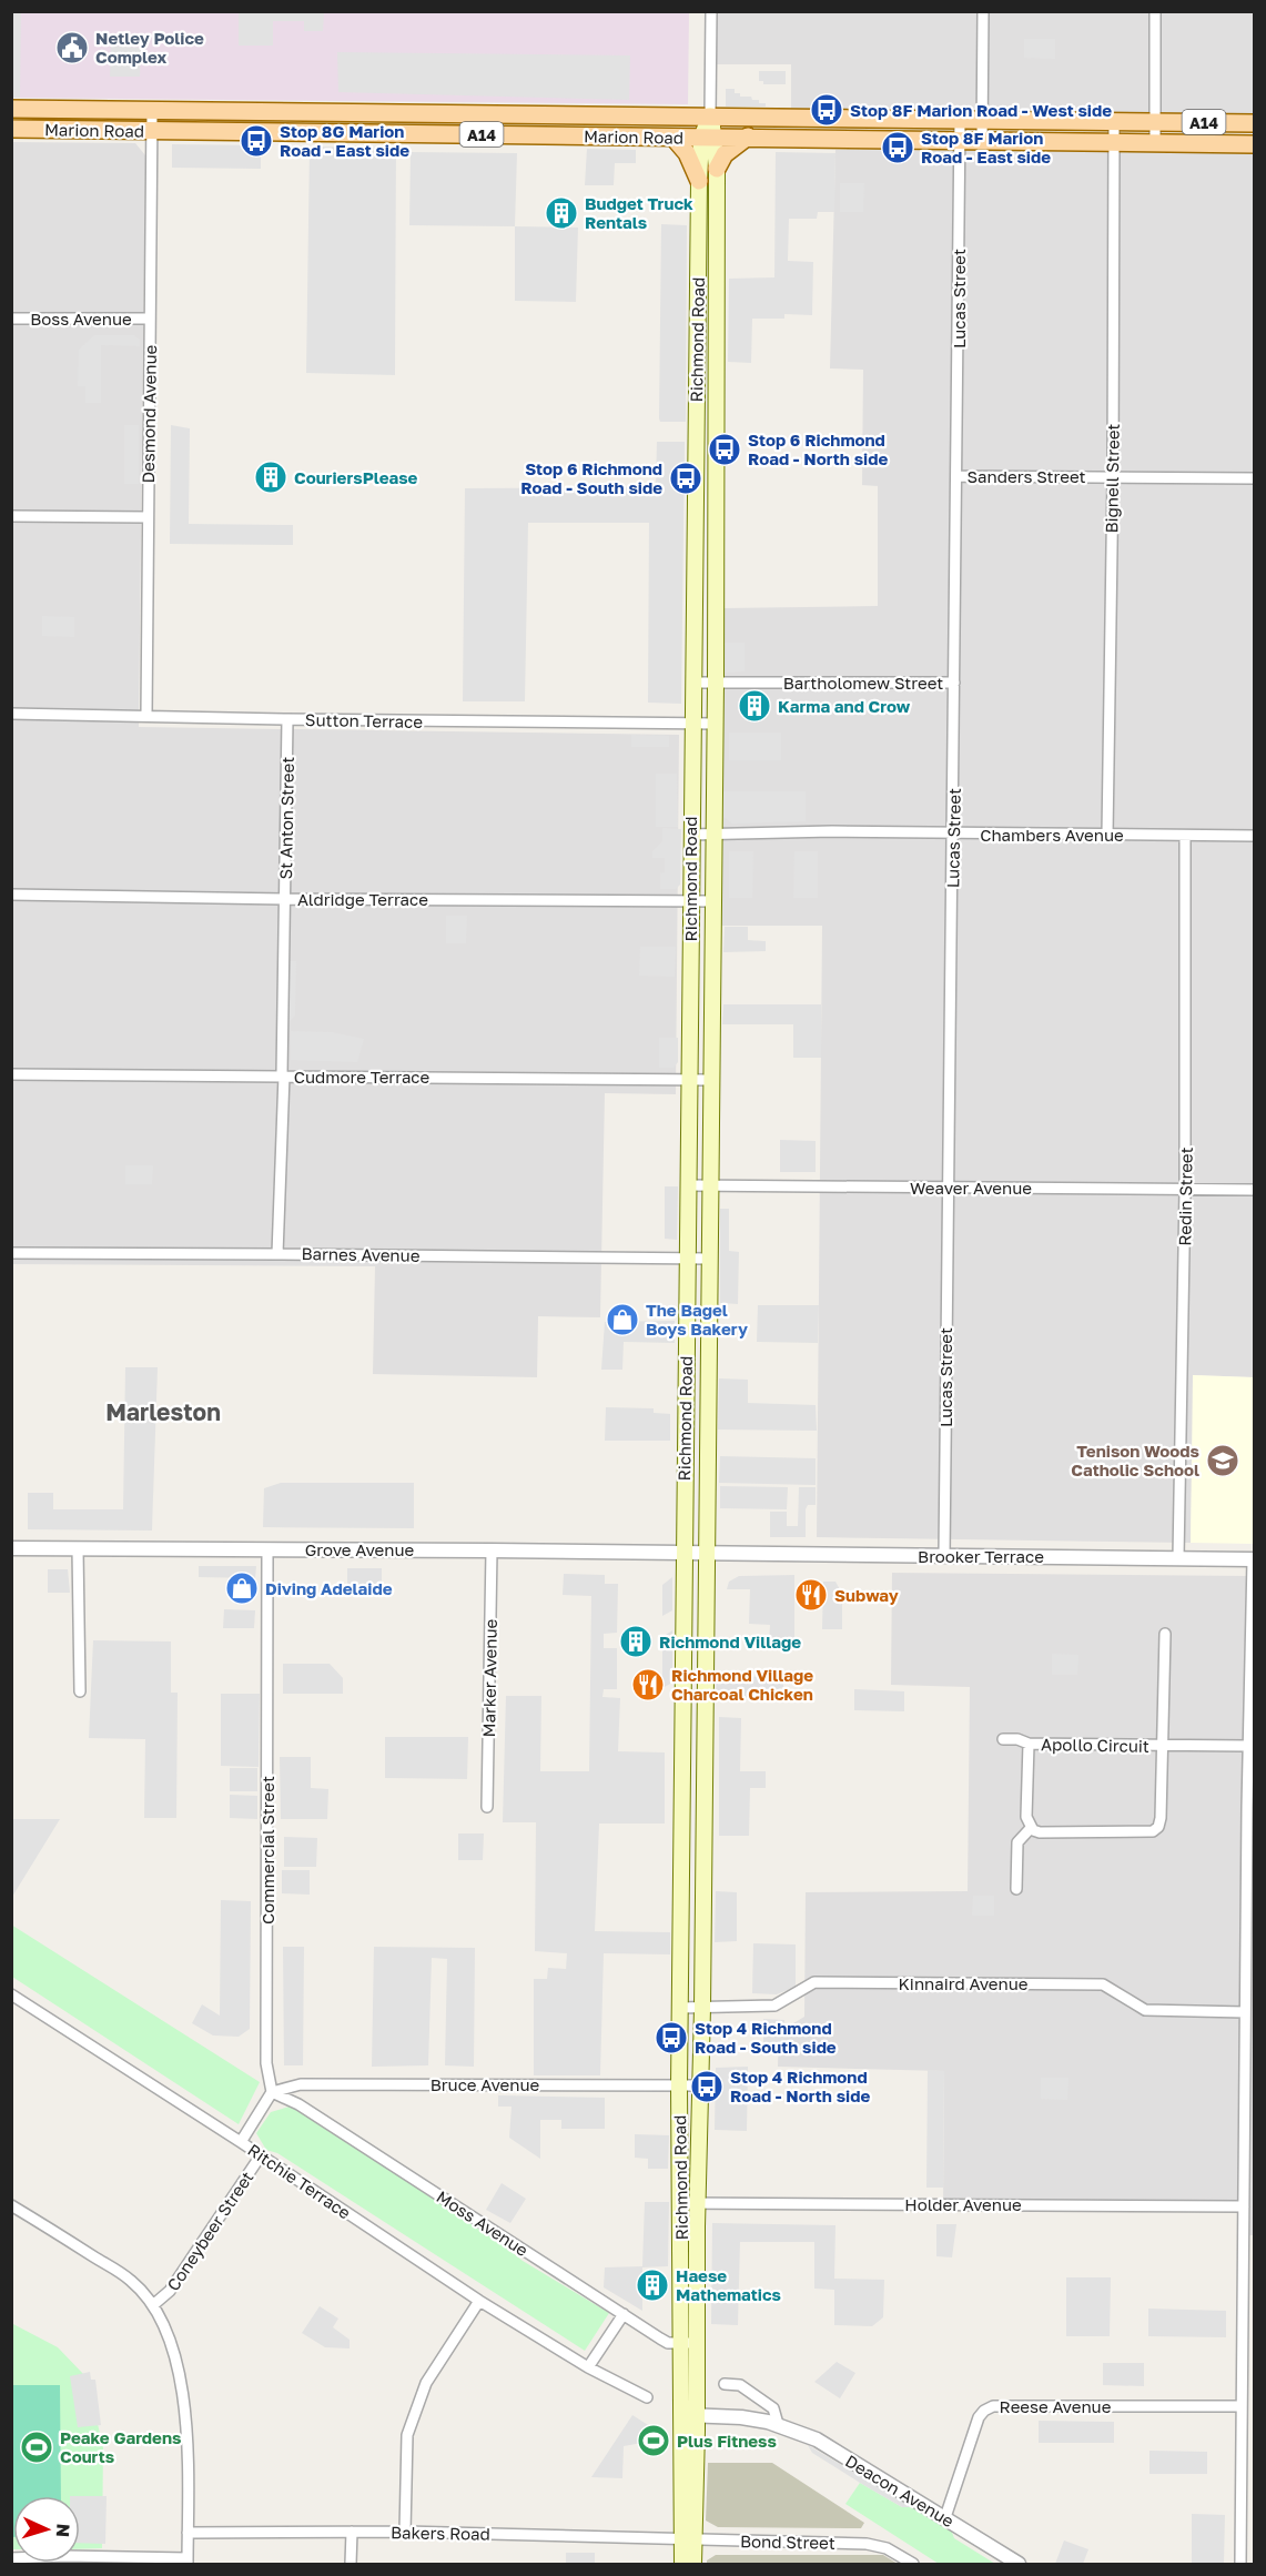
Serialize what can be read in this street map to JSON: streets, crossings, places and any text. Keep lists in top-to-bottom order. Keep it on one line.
{"streets":{"main road":["A14","Marion Road","Richmond Road"],"street":["Lucas Street","Boss Avenue","Desmond Avenue","Sanders Street","Bignell Street","Bartholomew Street","Sutton Terrace","St Anton Street","Chambers Avenue","Aldridge Terrace","Cudmore Terrace","Weaver Avenue","Redin Street","Barnes Avenue","Grove Avenue","Brooker Terrace","Marker Avenue","Apollo Circuit","Commercial Street","Kinnaird Avenue","Bruce Avenue","Ritchie Terrace","Holder Avenue","Moss Avenue","Coneybeer Street","Reese Avenue","Deacon Avenue","Bakers Road","Bond Street"]},"crossings":[["Marion Road","Lucas Street"],["Marion Road","Richmond Road"],["Marion Road","Desmond Avenue"],["Marion Road","Bignell Street"],["Lucas Street","Sanders Street"],["Lucas Street","Bartholomew Street"],["Lucas Street","Chambers Avenue"],["Lucas Street","Weaver Avenue"],["Lucas Street","Brooker Terrace"],["Boss Avenue","Desmond Avenue"],["Richmond Road","Bartholomew Street"],["Richmond Road","Sutton Terrace"],["Richmond Road","Chambers Avenue"],["Richmond Road","Aldridge Terrace"],["Richmond Road","Cudmore Terrace"],["Richmond Road","Weaver Avenue"],["Richmond Road","Barnes Avenue"],["Richmond Road","Grove Avenue"],["Richmond Road","Brooker Terrace"],["Richmond Road","Kinnaird Avenue"],["Richmond Road","Bruce Avenue"],["Richmond Road","Holder Avenue"],["Richmond Road","Moss Avenue"],["Richmond Road","Deacon Avenue"],["Richmond Road","Bakers Road"],["Richmond Road","Bond Street"],["Desmond Avenue","Sutton Terrace"],["Sanders Street","Bignell Street"],["Bignell Street","Chambers Avenue"],["Sutton Terrace","St Anton Street"],["St Anton Street","Aldridge Terrace"],["St Anton Street","Cudmore Terrace"],["St Anton Street","Barnes Avenue"],["Chambers Avenue","Redin Street"],["Weaver Avenue","Redin Street"],["Redin Street","Brooker Terrace"],["Grove Avenue","Brooker Terrace"],["Grove Avenue","Marker Avenue"],["Grove Avenue","Commercial Street"],["Commercial Street","Bruce Avenue"],["Commercial Street","Moss Avenue"],["Bruce Avenue","Moss Avenue"],["Ritchie Terrace","Coneybeer Street"],["Reese Avenue","Deacon Avenue"],["Bakers Road","Bond Street"]],"districts":["Marleston"],"places":{"public building":["Netley Police Complex"],"bus stop":["Stop 8F Marion Road - West side","Stop 8G Marion Road - East side","Stop 8F Marion Road - East side","Stop 6 Richmond Road - North side","Stop 6 Richmond Road - South side","Stop 4 Richmond Road - South side","Stop 4 Richmond Road - North side"],"building":["Budget Truck Rentals","CouriersPlease","Karma and Crow","Richmond Village","Haese Mathematics"],"shop":["The Bagel Boys Bakery","Diving Adelaide"],"school or university":["Tenison Woods Catholic School"],"restaurant":["Subway","Richmond Village Charcoal Chicken"],"sports":["Plus Fitness","Peake Gardens Courts"]},"north":"right"}
